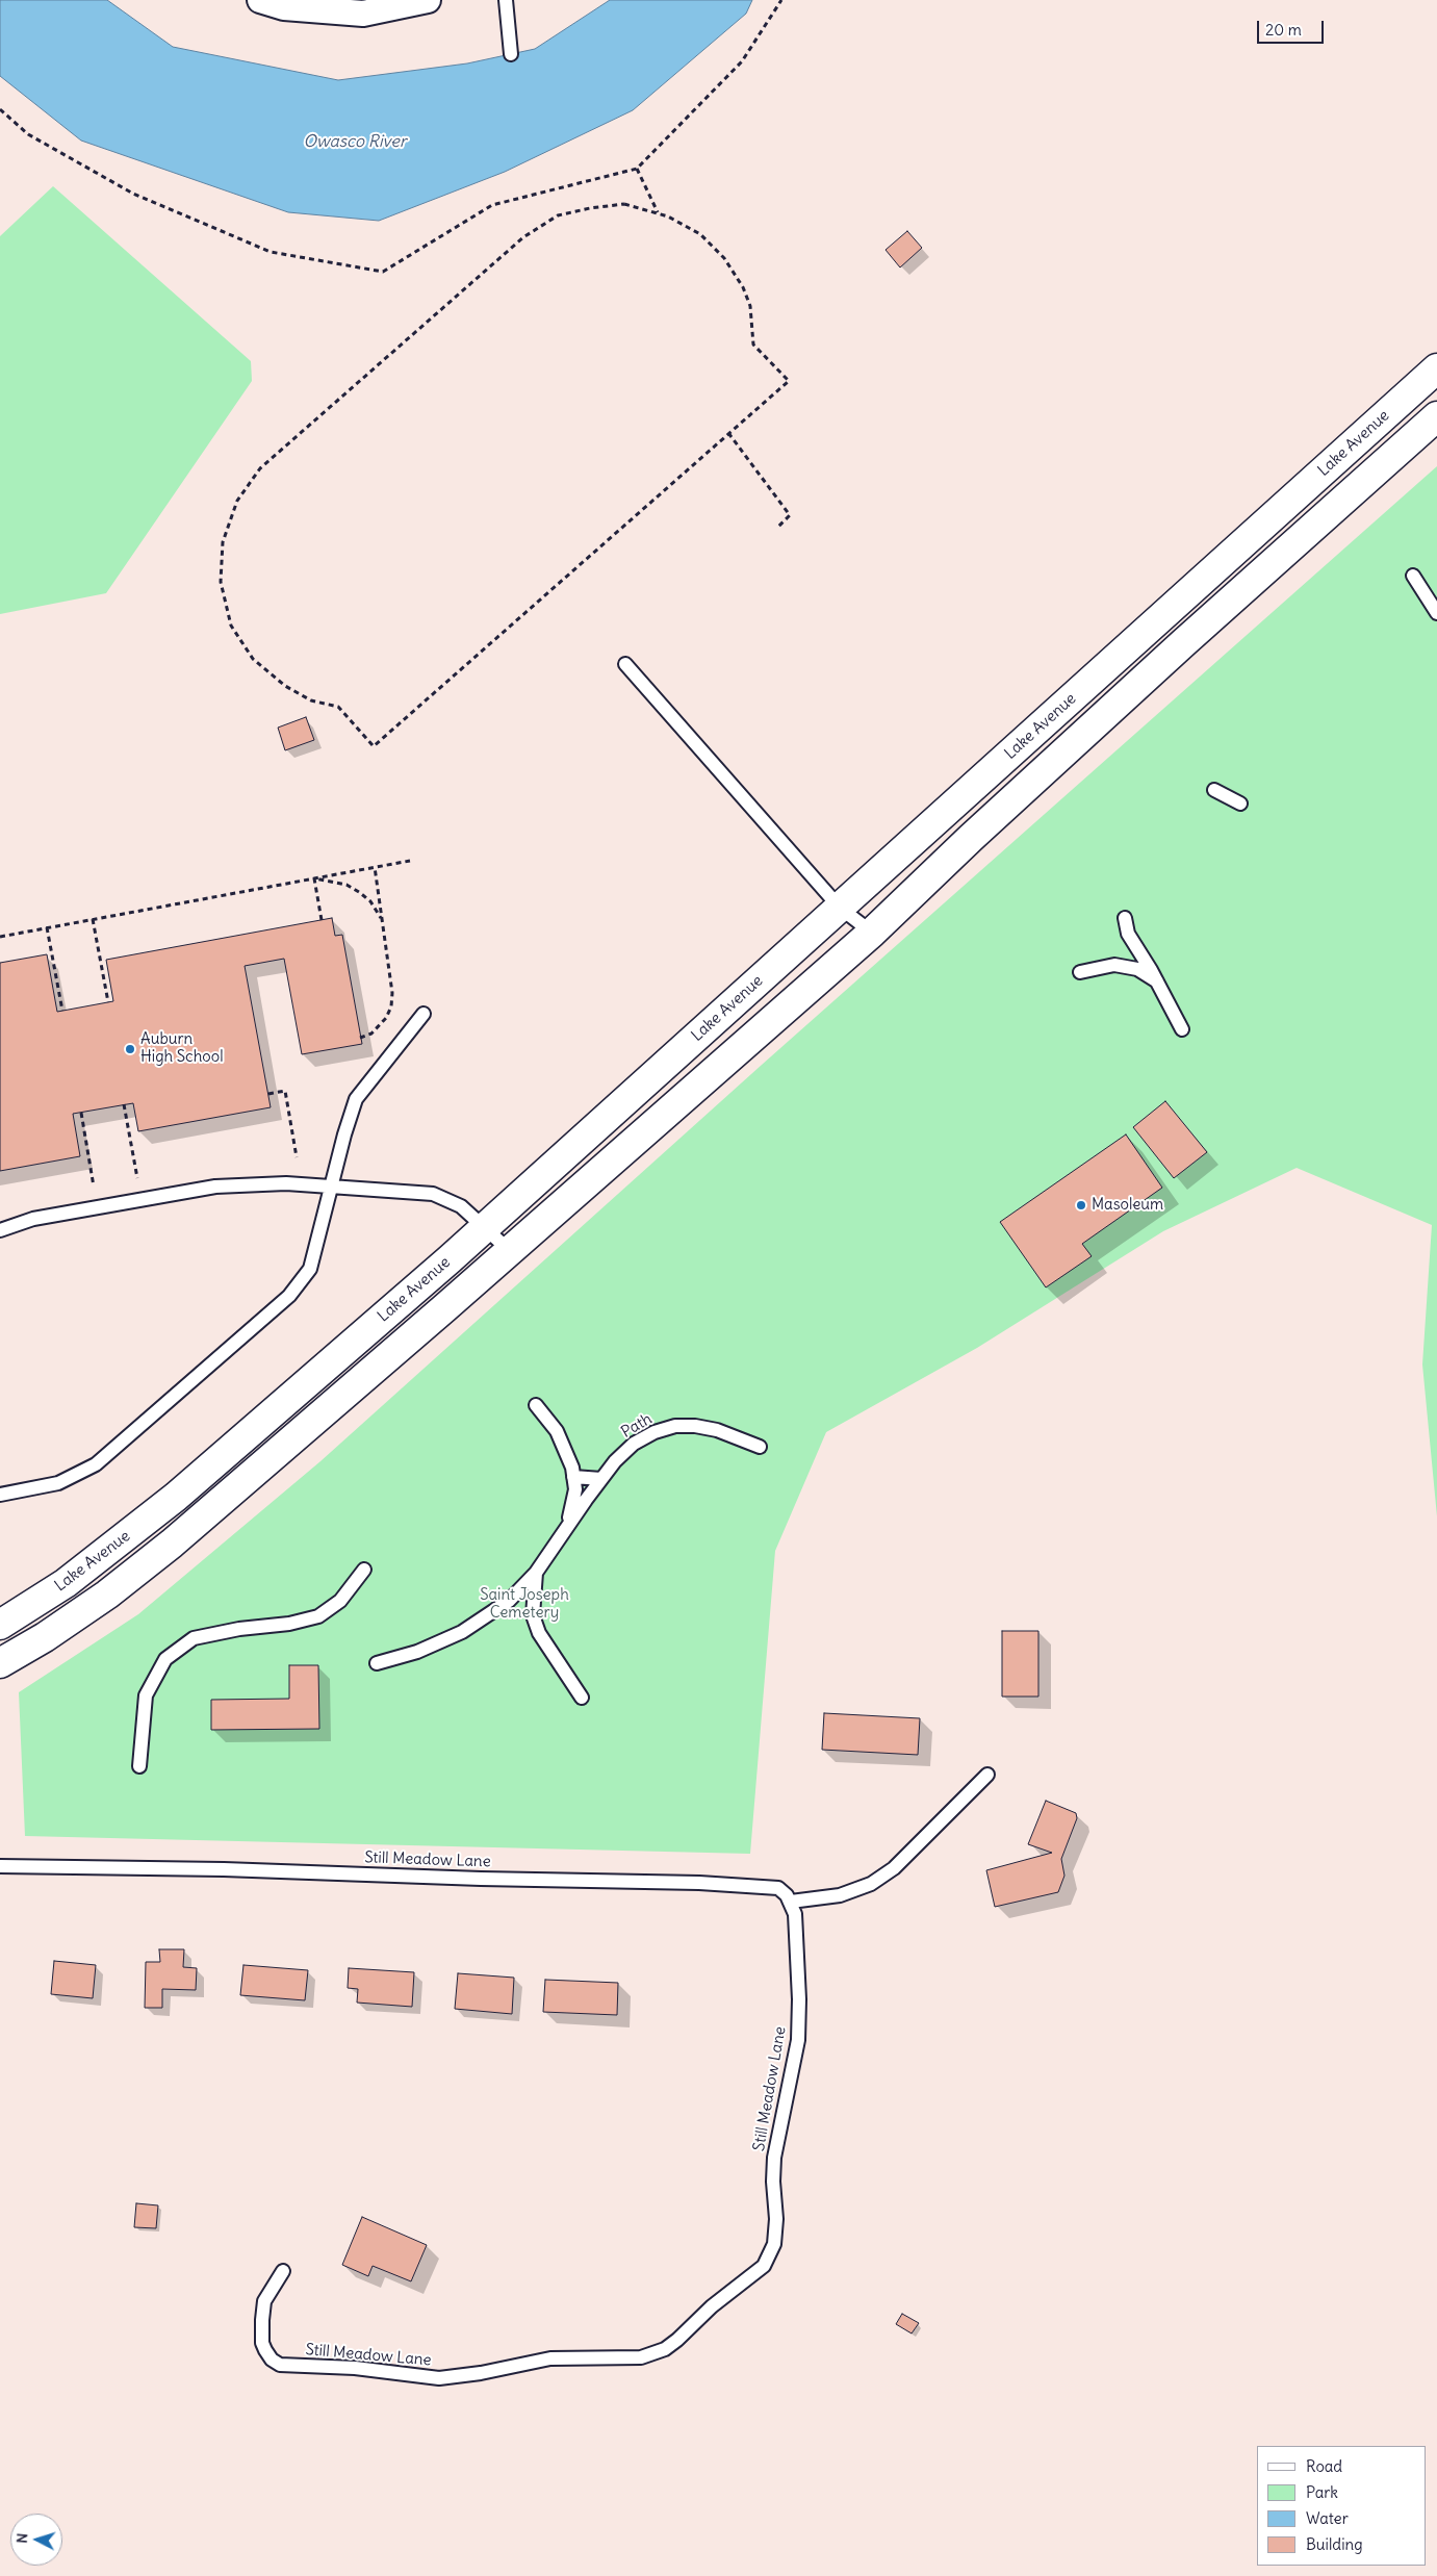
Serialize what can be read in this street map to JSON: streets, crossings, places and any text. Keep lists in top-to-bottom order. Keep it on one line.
{"streets":{"main road":["Lake Avenue"],"lane":["Path","Still Meadow Lane"]},"water":["Owasco River"],"parks":["Saint Joseph Cemetery"],"places":["Auburn High School","Masoleum"],"legend":["Road","Park","Water","Building"],"scale_bar":"20 m","north":"left"}
